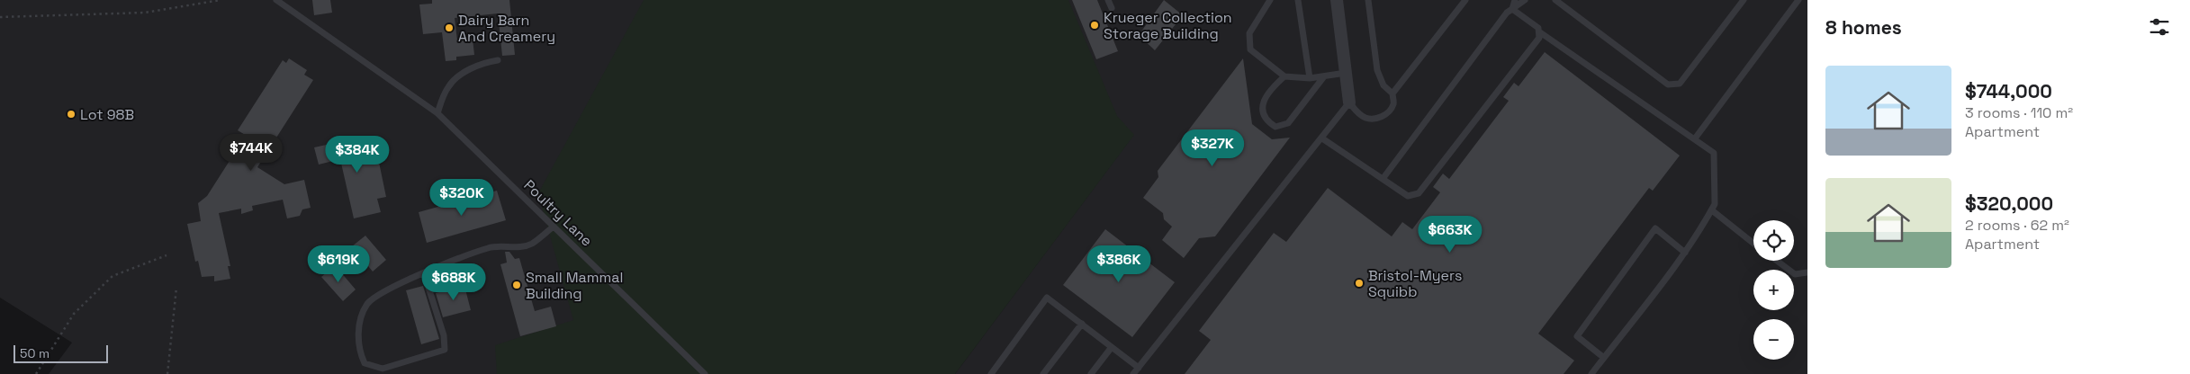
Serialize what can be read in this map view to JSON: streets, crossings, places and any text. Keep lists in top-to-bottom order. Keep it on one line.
{"streets":{"lane":["Poultry Lane"]},"places":["Krueger Collection Storage Building","Dairy Barn And Creamery","Lot 98B","Bristol-Myers Squibb","Small Mammal Building"],"scale_bar":"50 m","page":{"heading":"8 homes","list":[{"name":"$744,000","note":"3 rooms · 110 m² · Apartment"},{"name":"$320,000","note":"2 rooms · 62 m² · Apartment"}],"price":["$327K","$744K","$384K","$320K","$663K","$619K","$386K","$688K"],"map_buttons":["+","−"],"scale":"50 m"}}
